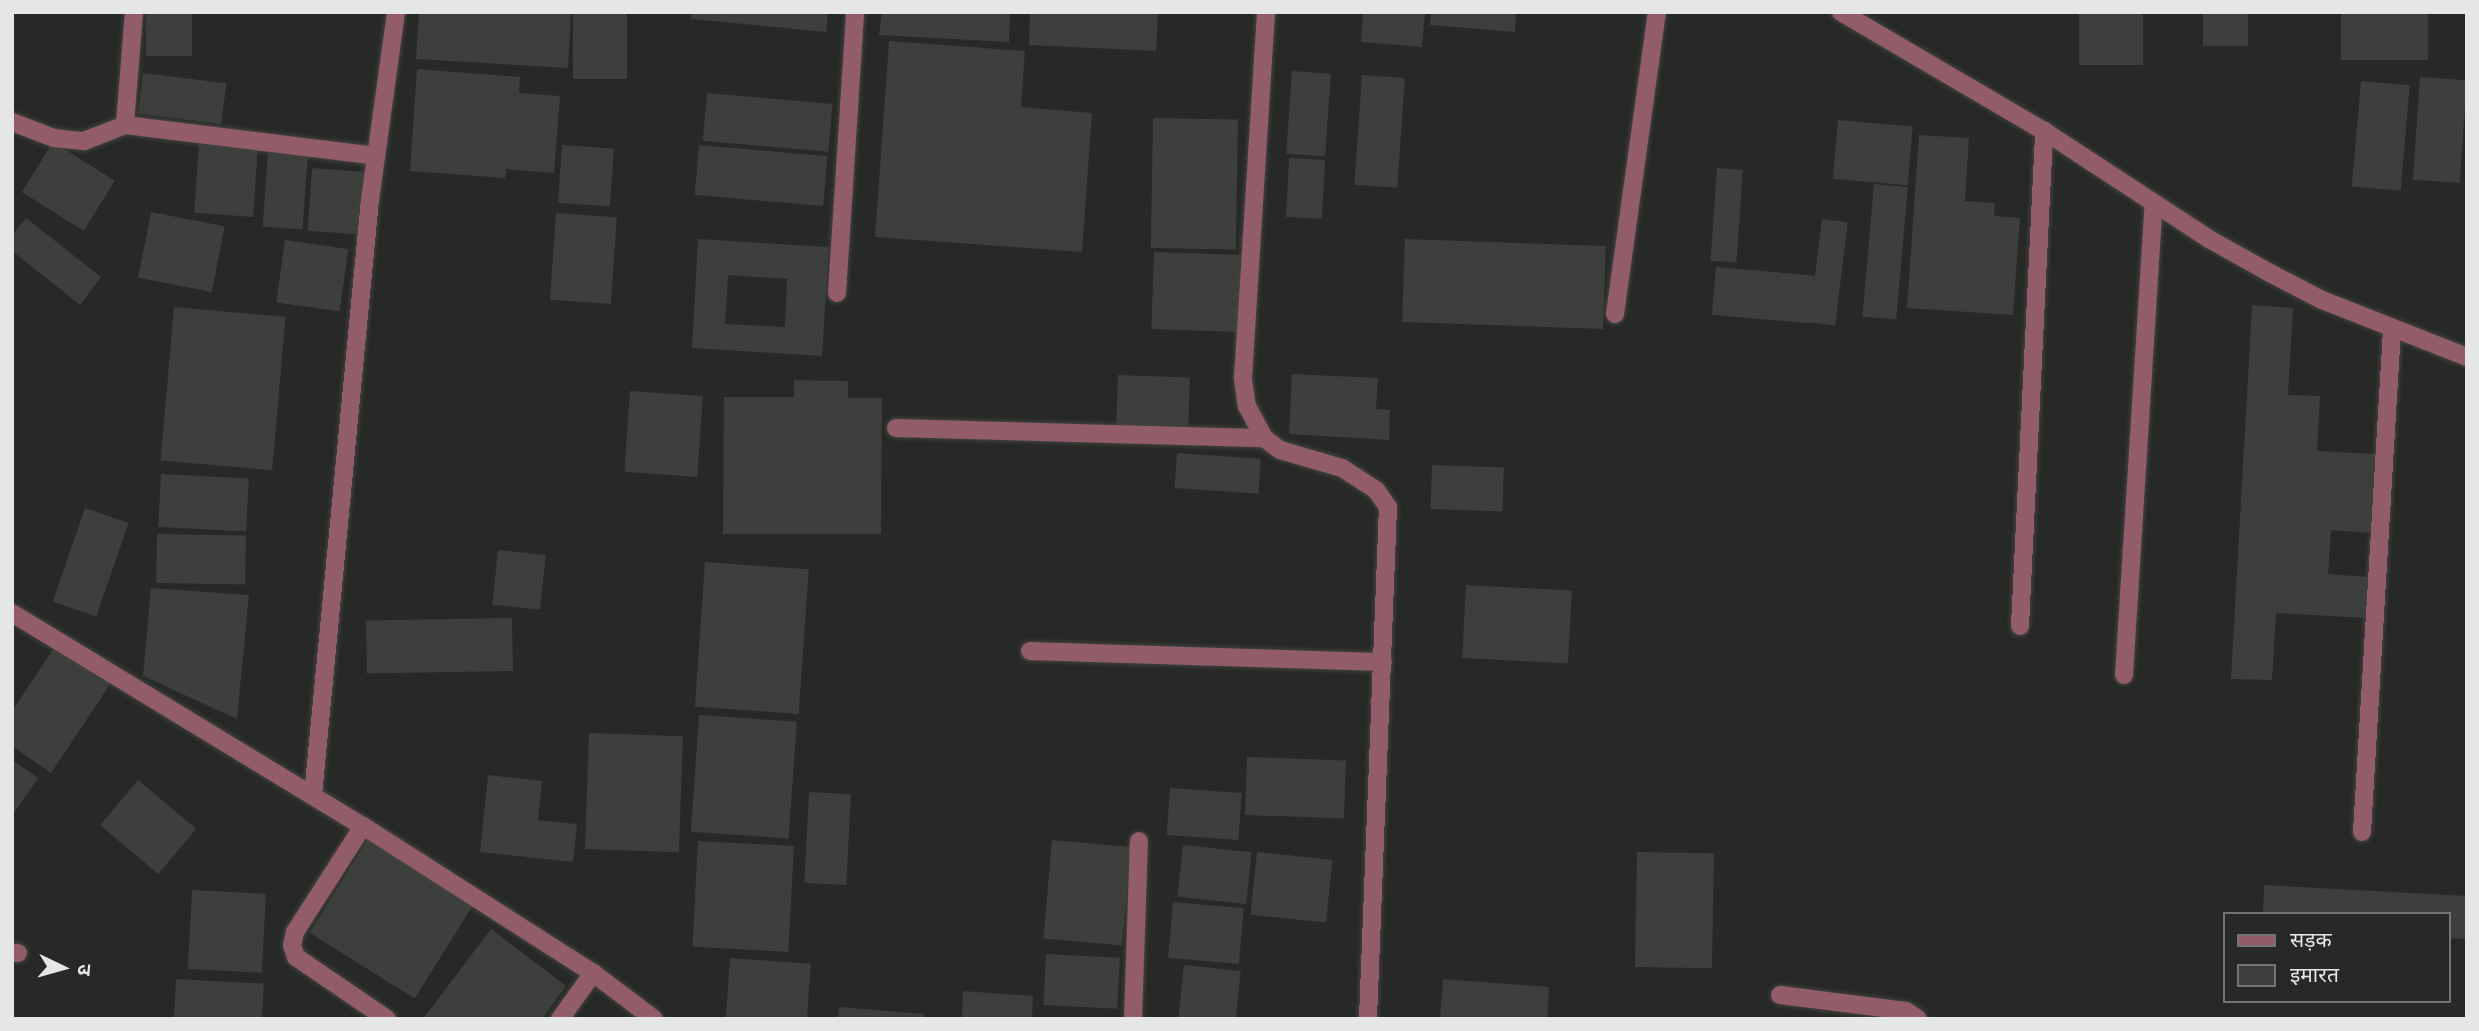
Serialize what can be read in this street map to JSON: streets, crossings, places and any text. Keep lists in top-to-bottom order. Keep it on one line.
{"legend":["सड़क","इमारत"],"north":"right"}
